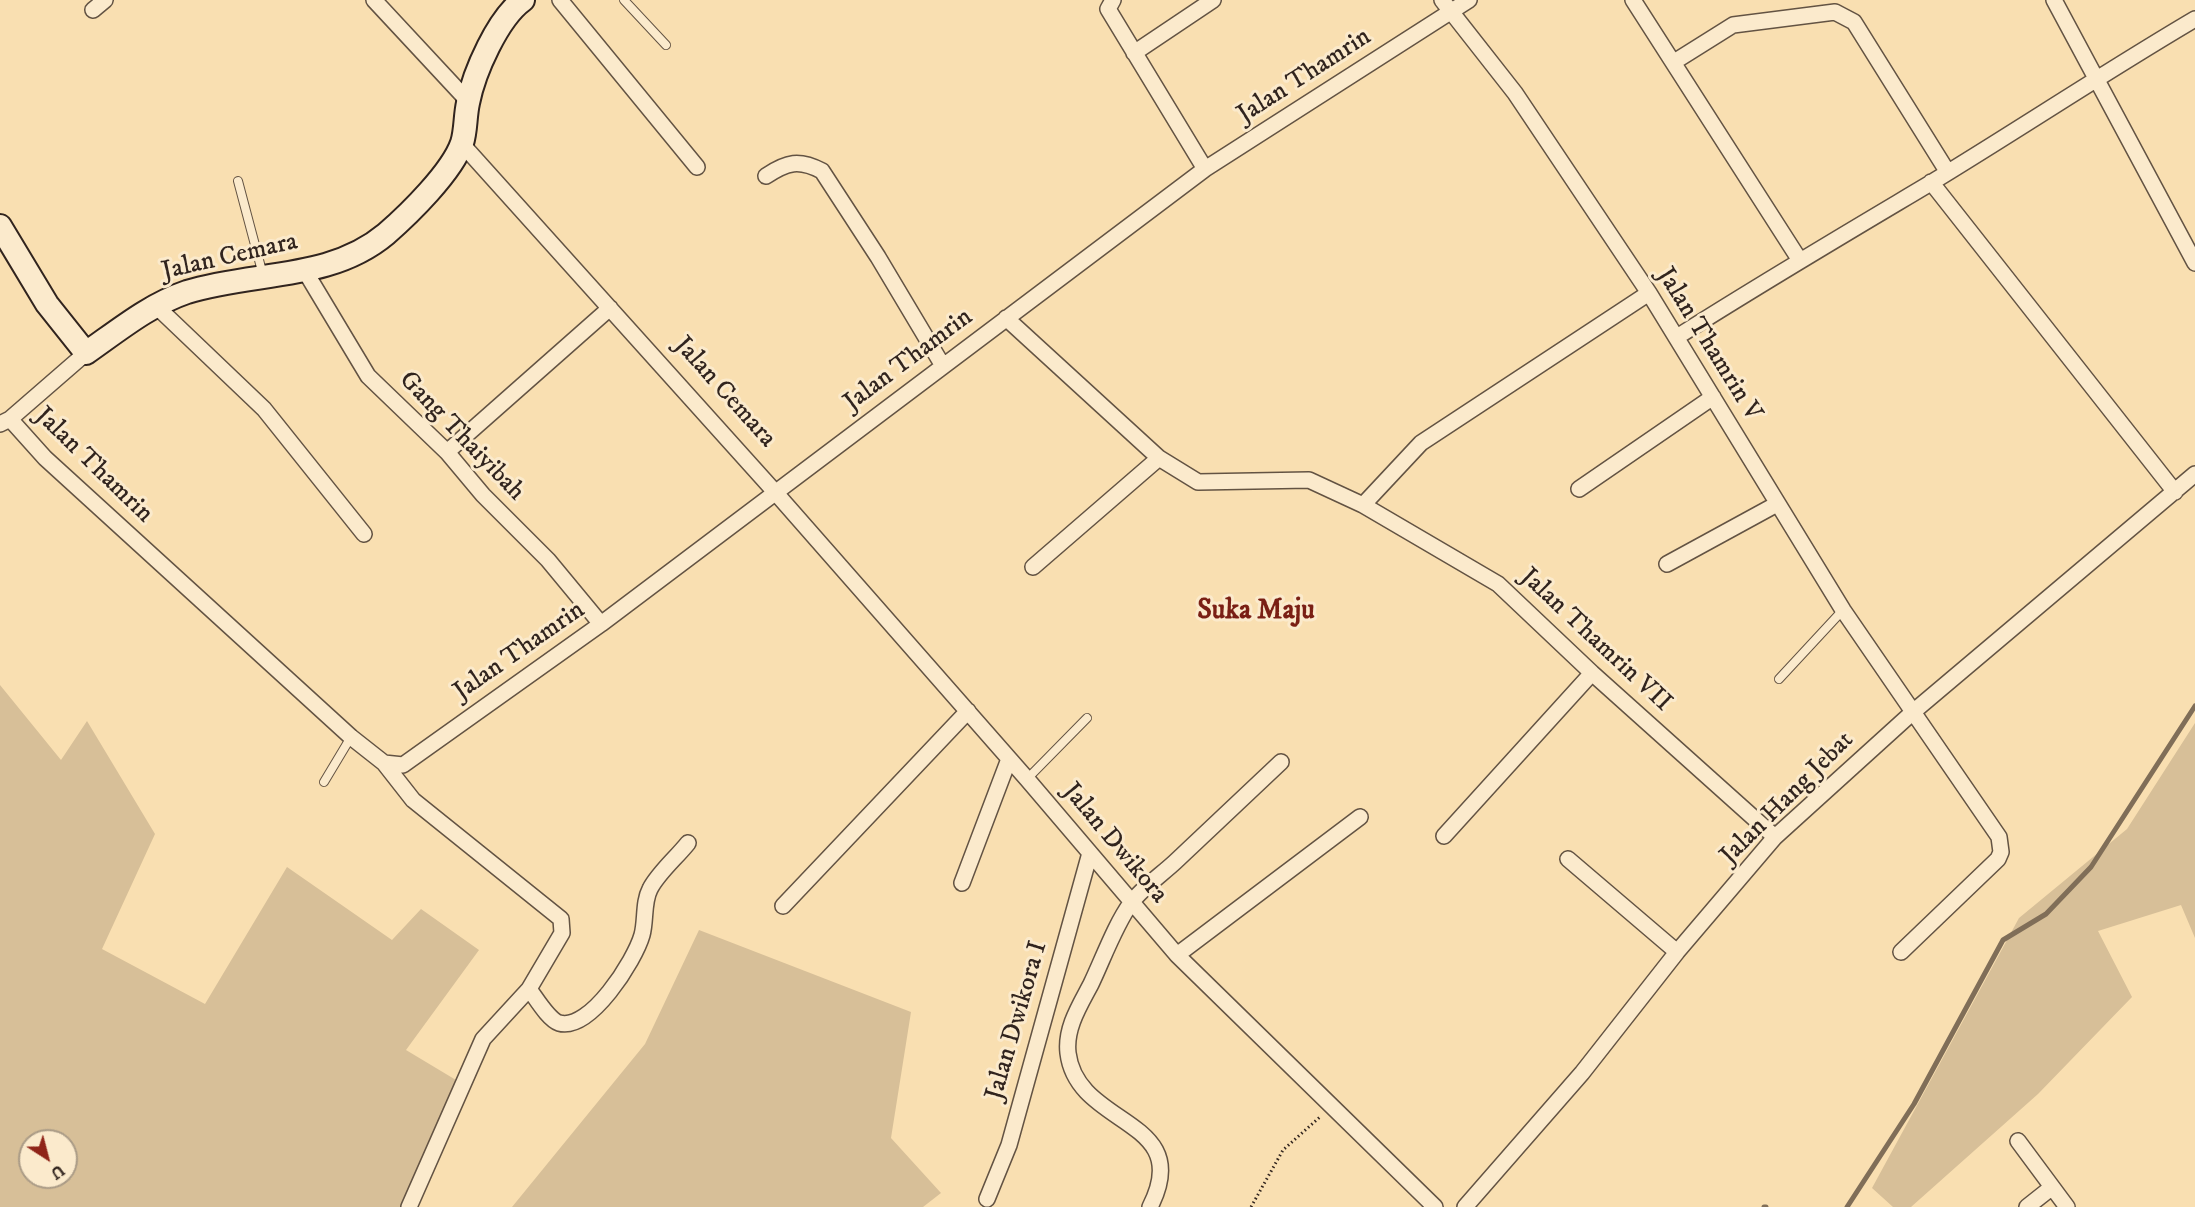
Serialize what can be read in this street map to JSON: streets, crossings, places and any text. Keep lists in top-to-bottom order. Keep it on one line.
{"streets":{"street":["Jalan Thamrin","Jalan Cemara","Jalan Thamrin V","Gang Thaiyibah","Jalan Thamrin VII","Jalan Hang Jebat","Jalan Dwikora","Jalan Dwikora I"]},"crossings":[["Jalan Thamrin","Jalan Cemara"],["Jalan Thamrin","Jalan Thamrin V"],["Jalan Thamrin","Gang Thaiyibah"],["Jalan Thamrin","Jalan Thamrin VII"],["Jalan Thamrin","Jalan Dwikora"],["Jalan Cemara","Gang Thaiyibah"],["Jalan Cemara","Jalan Dwikora"],["Jalan Thamrin V","Jalan Hang Jebat"],["Jalan Thamrin VII","Jalan Hang Jebat"],["Jalan Dwikora","Jalan Dwikora I"]],"districts":["Suka Maju"],"north":"bottom right"}
